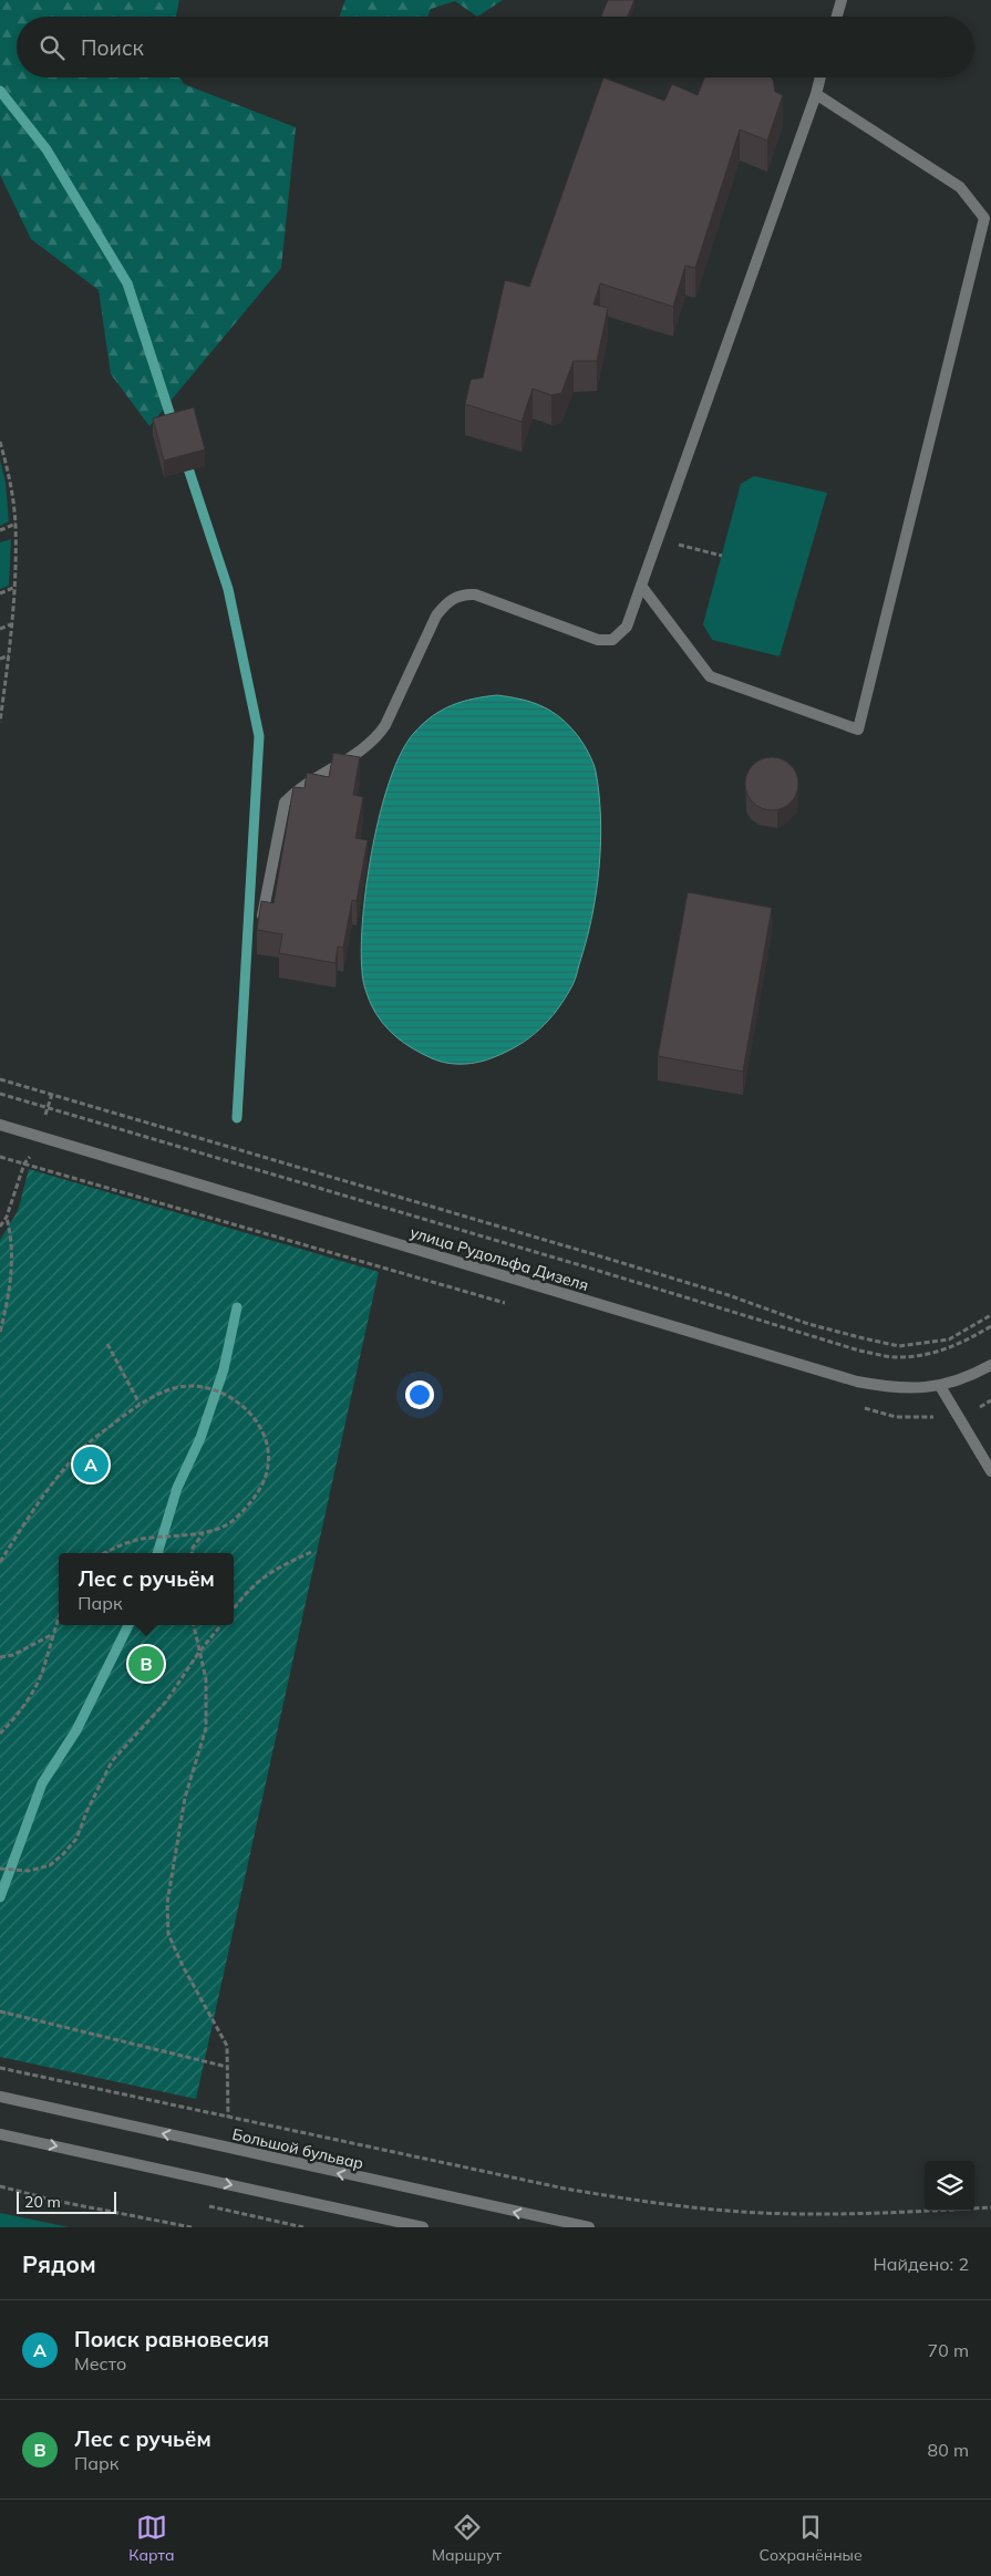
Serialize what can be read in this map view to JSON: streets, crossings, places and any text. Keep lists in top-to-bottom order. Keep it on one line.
{"streets":{"street":["улица Рудольфа Дизеля","Большой бульвар"]},"scale_bar":"20 m","page":{"search":"Поиск","pins":["A","B"],"popup":["Лес с ручьём","Парк"],"scale":"20 m","heading":["Рядом","Найдено: 2"],"list":[{"mark":"A","name":"Поиск равновесия","note":"Место","value":"70 m"},{"mark":"B","name":"Лес с ручьём","note":"Парк","value":"80 m"}],"nav":["Карта","Маршрут","Сохранённые"]}}
